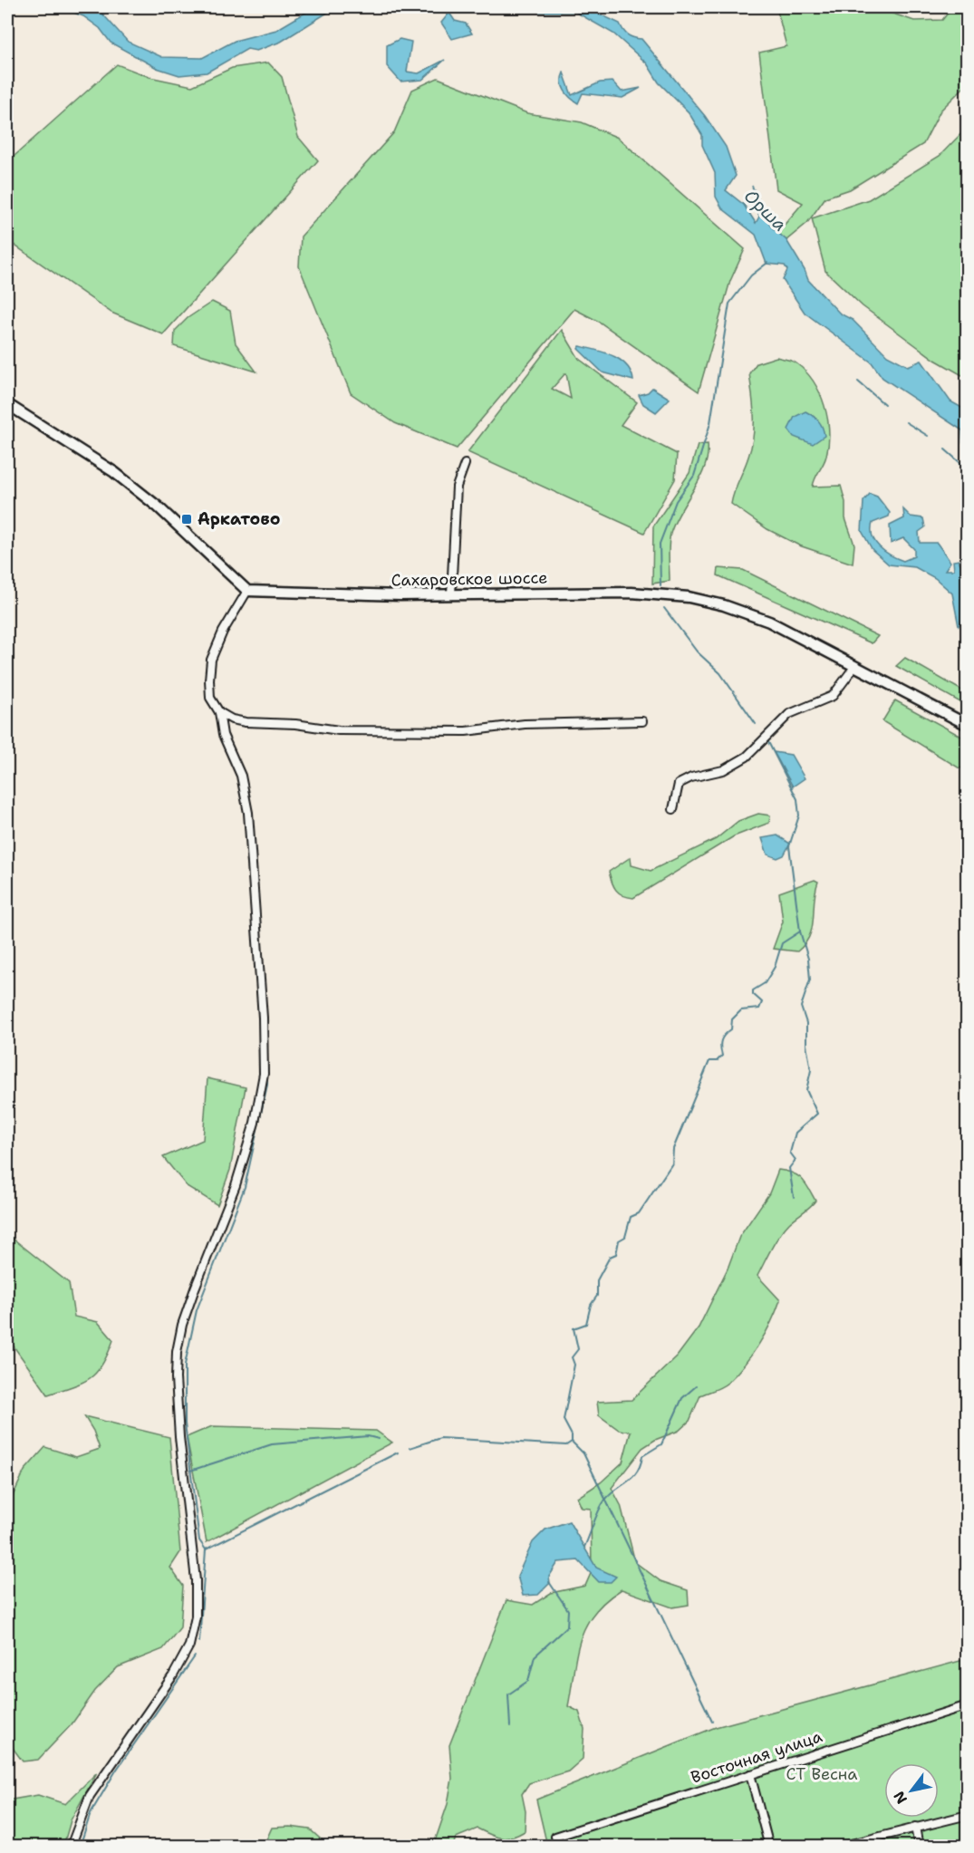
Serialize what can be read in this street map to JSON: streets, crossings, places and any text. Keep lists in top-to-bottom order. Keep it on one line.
{"streets":{"main road":["Сахаровское шоссе"],"street":["Восточная улица"]},"water":["Орша"],"parks":["СТ Весна"],"places":{"transit":["Аркатово"]},"north":"bottom left"}
